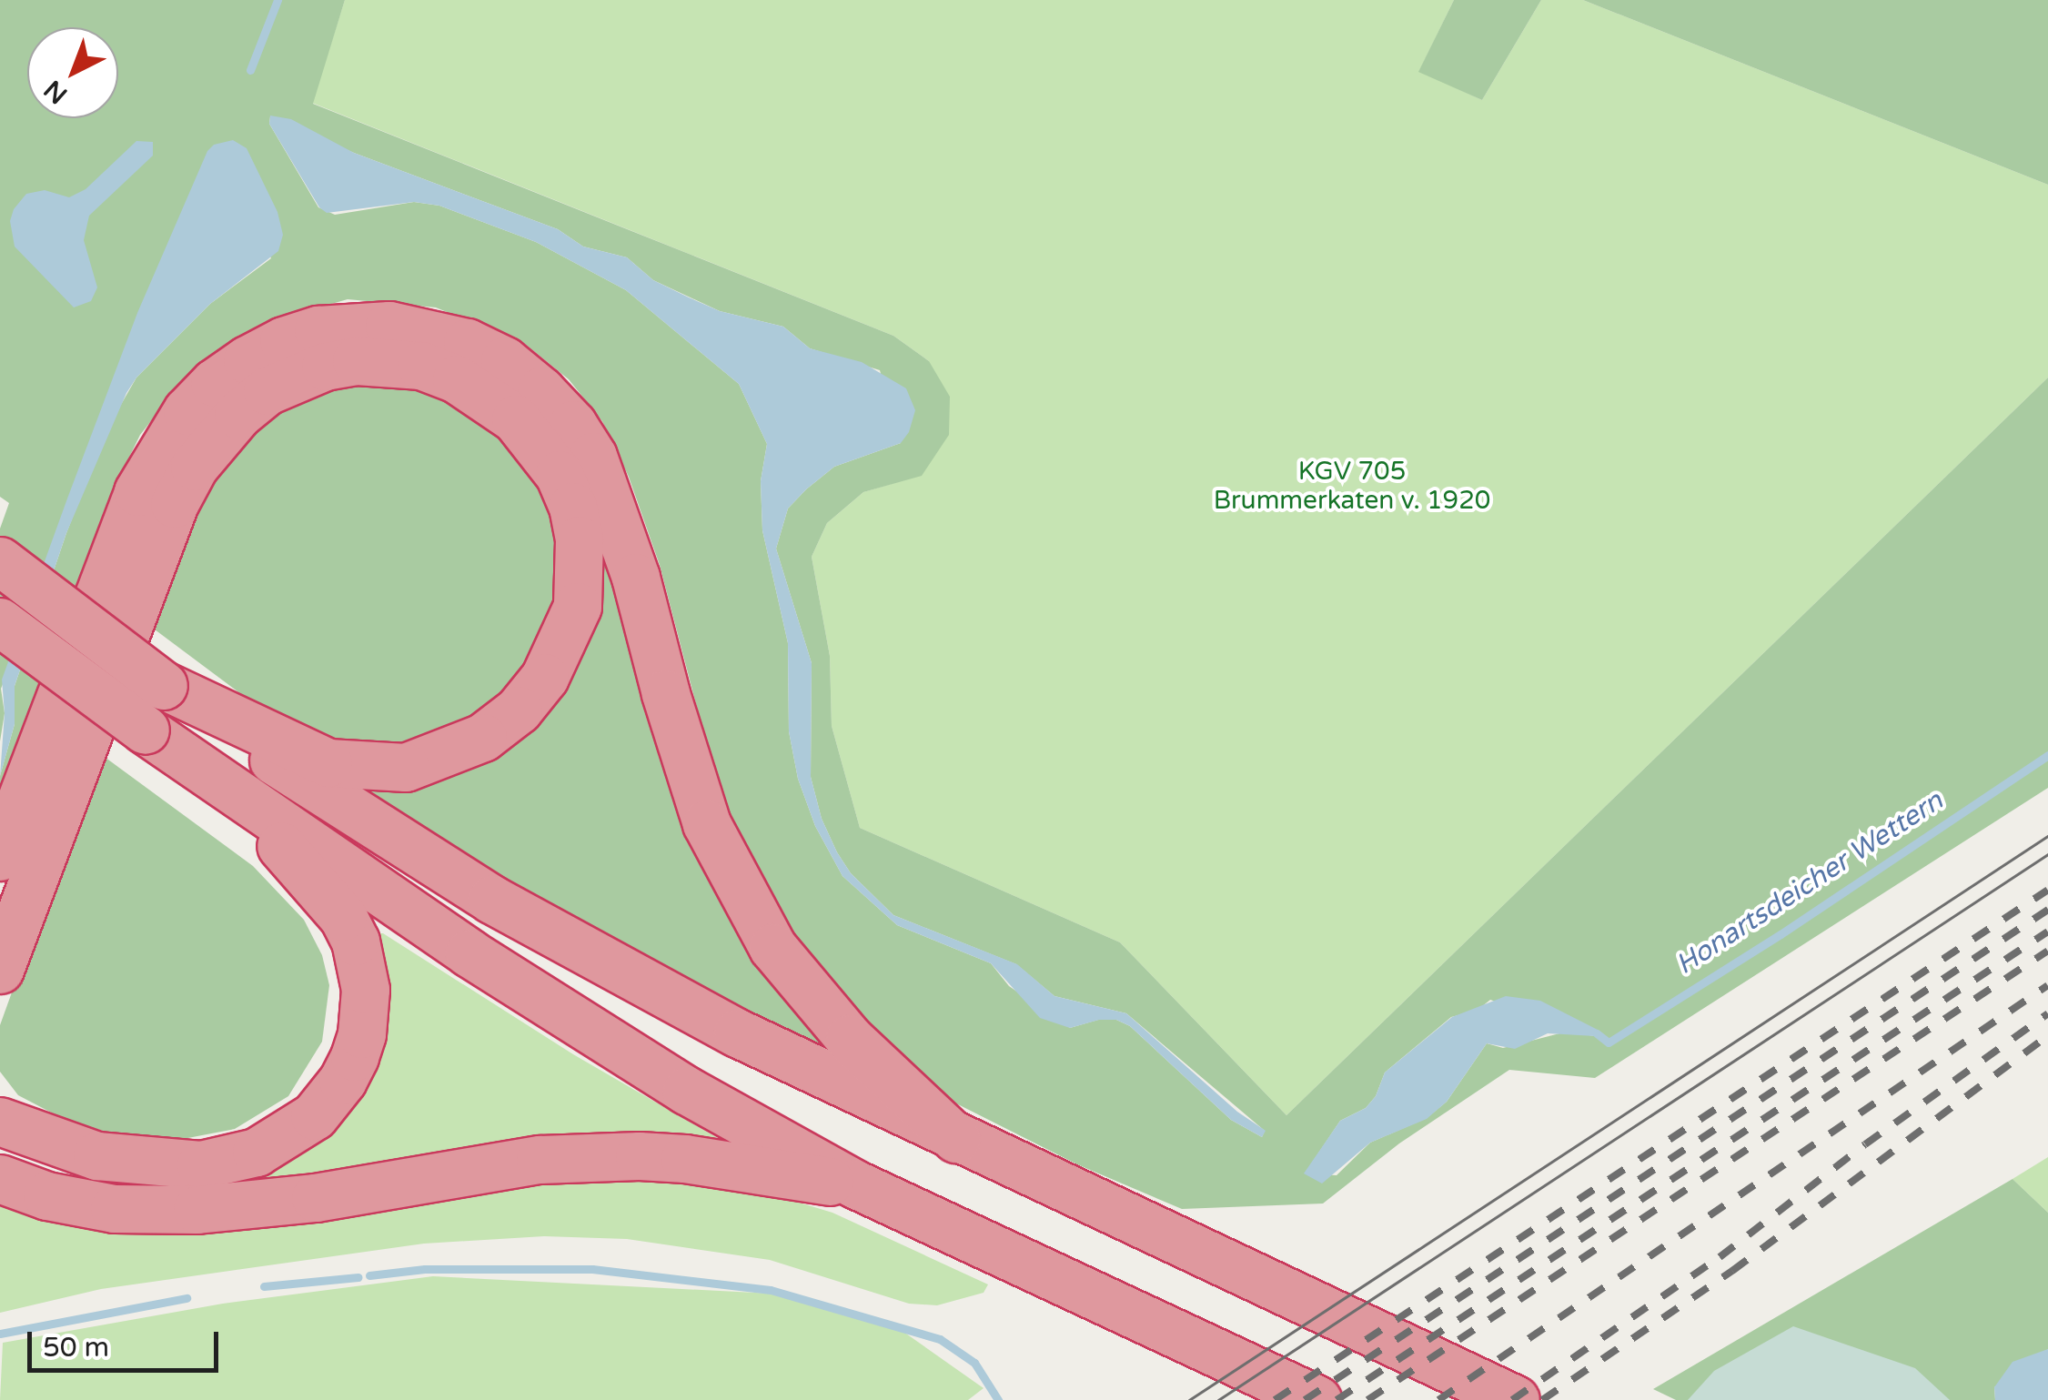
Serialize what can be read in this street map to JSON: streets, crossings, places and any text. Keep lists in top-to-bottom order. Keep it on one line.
{"water":["Honartsdeicher Wettern"],"parks":["KGV 705 Brummerkaten v. 1920"],"scale_bar":"50 m","north":"bottom left"}
